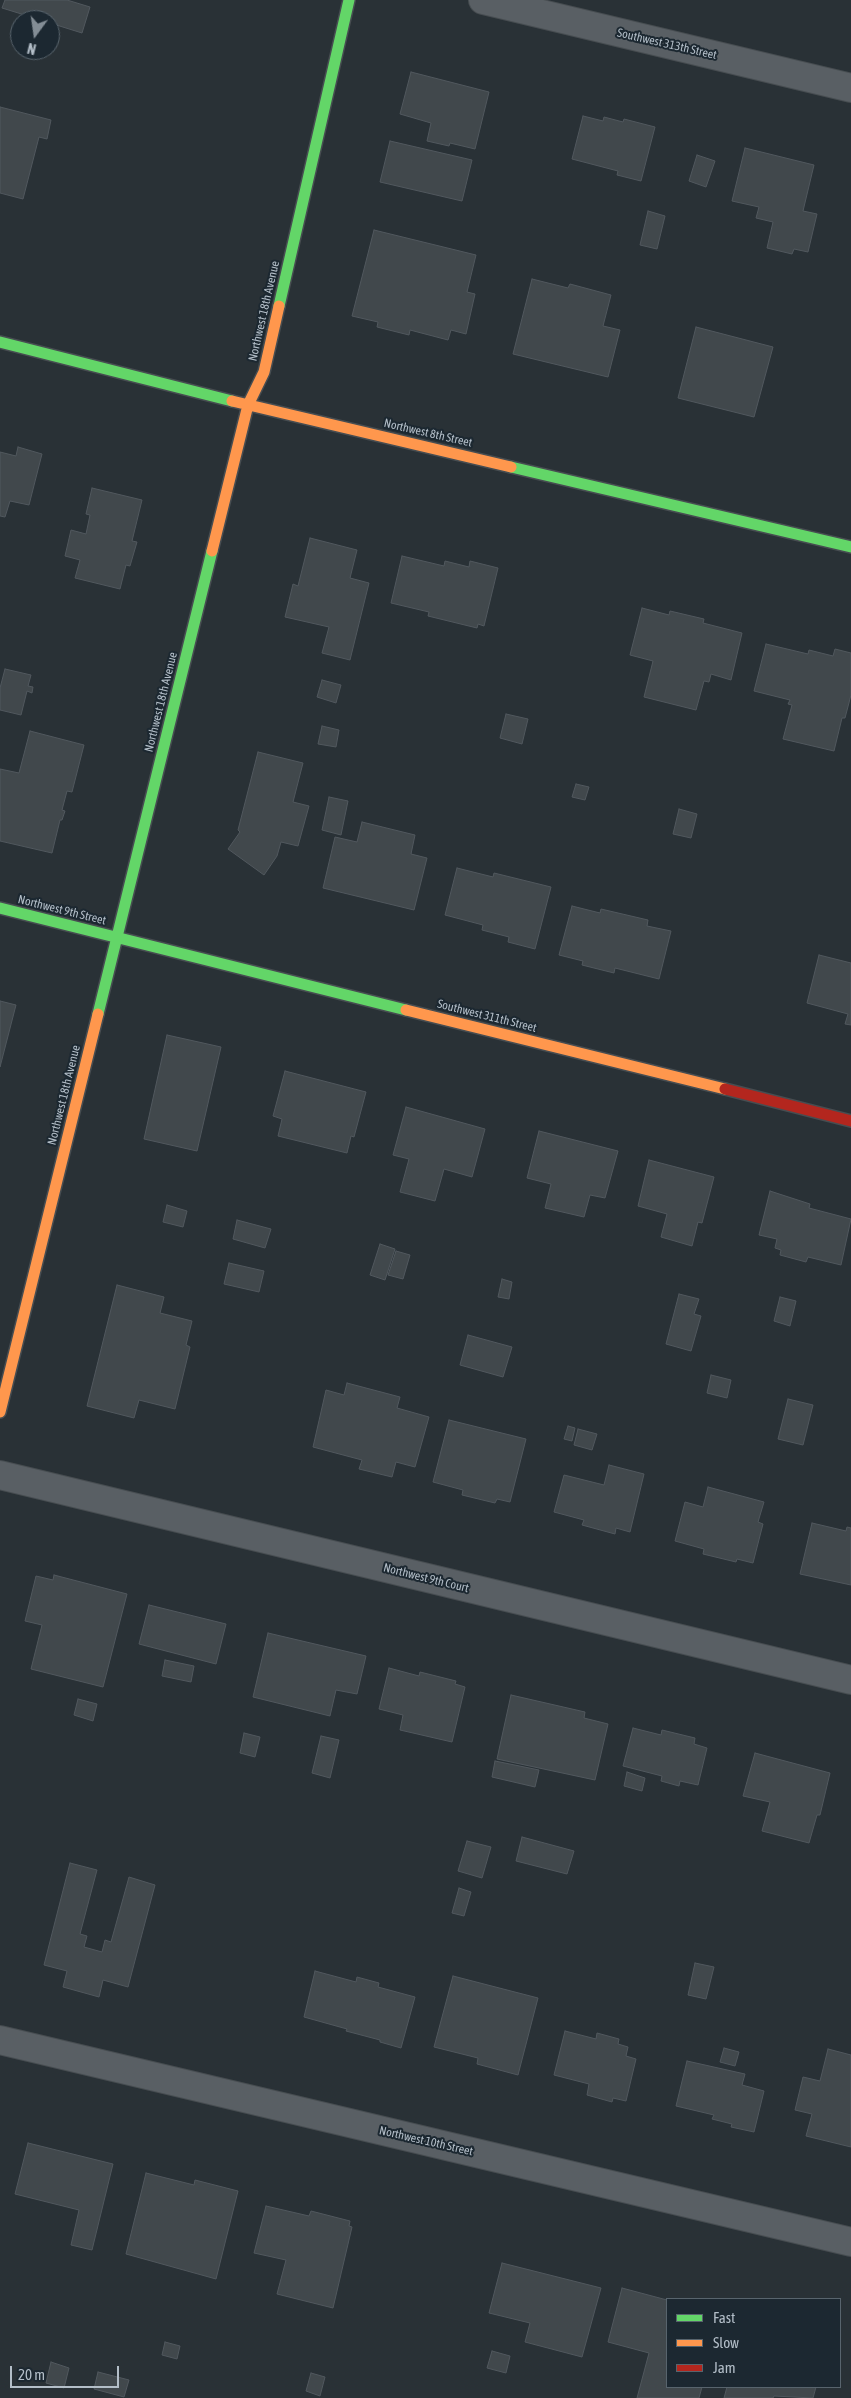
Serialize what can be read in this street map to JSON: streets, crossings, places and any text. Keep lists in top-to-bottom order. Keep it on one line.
{"streets":{"street":["Southwest 313th Street","Northwest 18th Avenue","Northwest 8th Street","Northwest 9th Street","Southwest 311th Street","Northwest 9th Court","Northwest 10th Street"]},"crossings":[["Northwest 18th Avenue","Northwest 8th Street"],["Northwest 18th Avenue","Northwest 9th Street"],["Northwest 18th Avenue","Southwest 311th Street"],["Northwest 9th Street","Southwest 311th Street"]],"legend":["Fast","Slow","Jam"],"scale_bar":"20 m","north":"bottom"}
